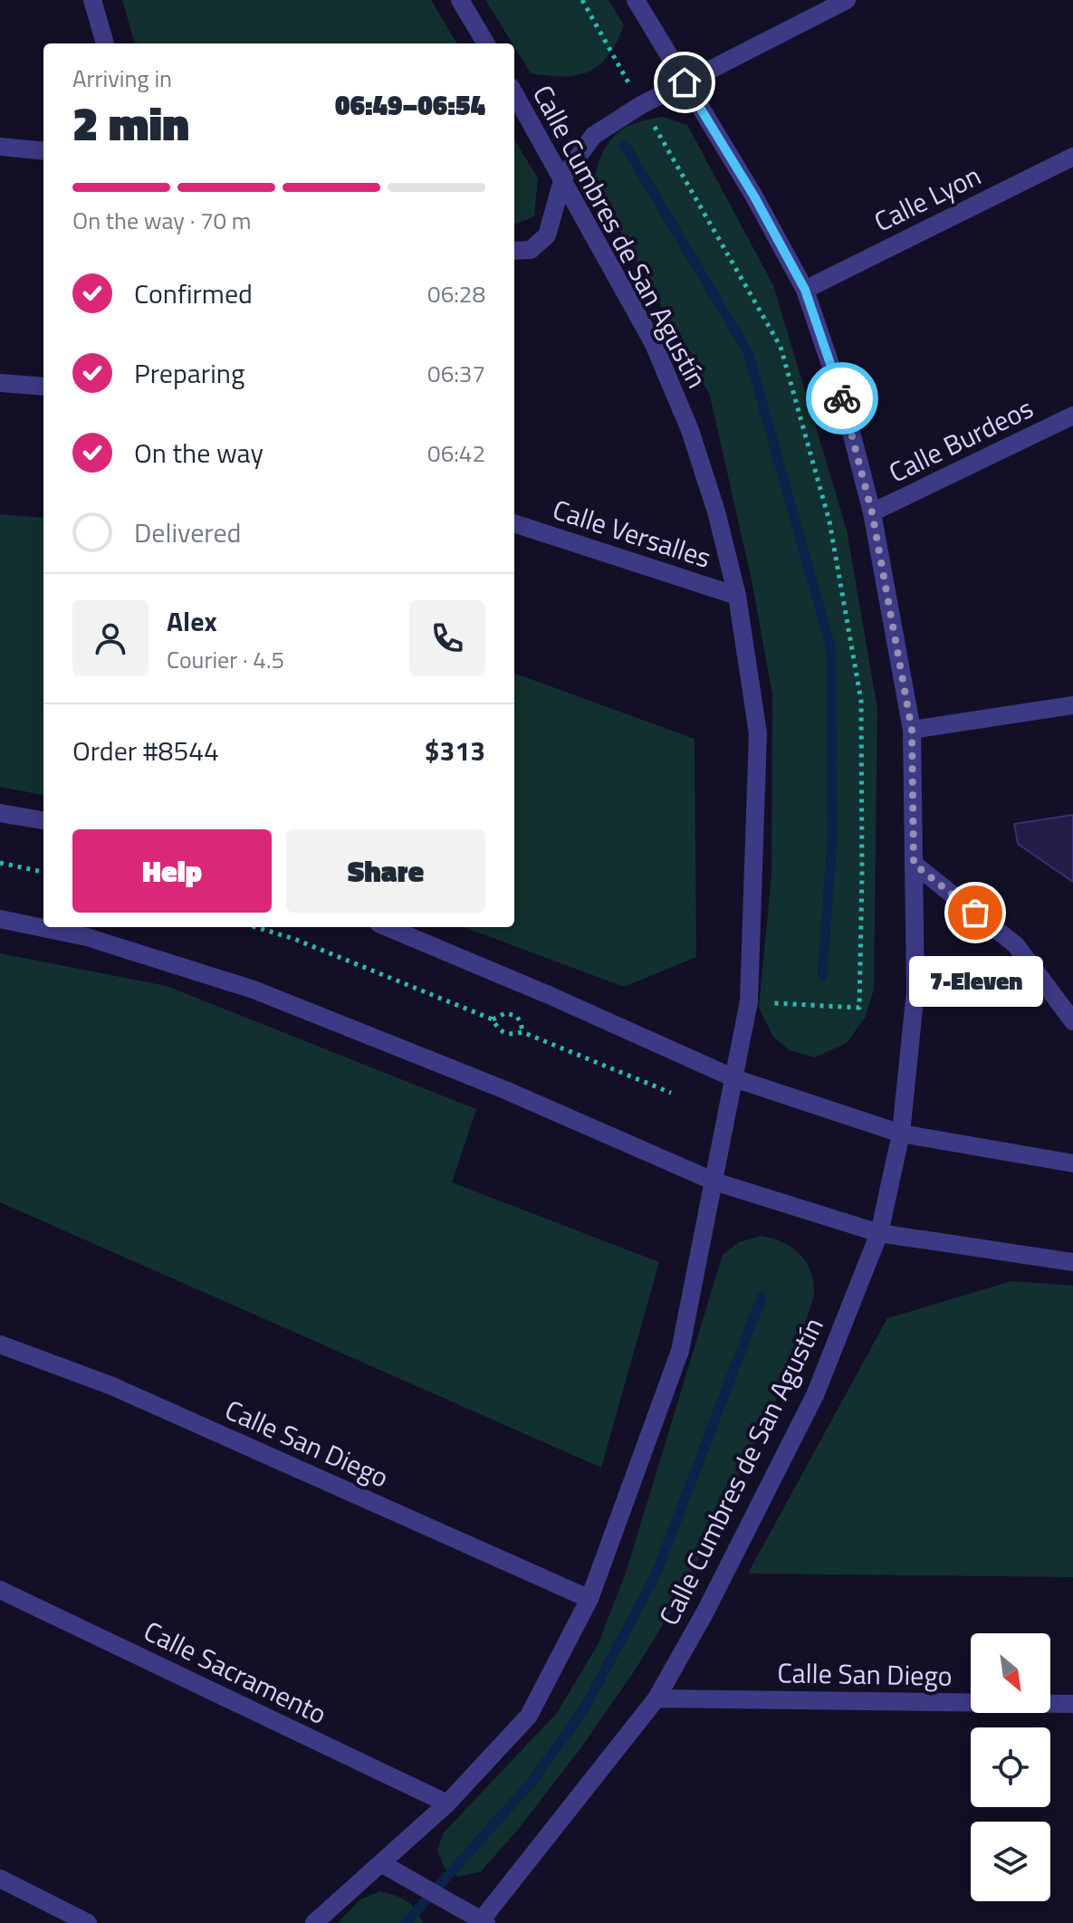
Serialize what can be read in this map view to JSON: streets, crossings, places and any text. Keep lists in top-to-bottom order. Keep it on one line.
{"streets":{"street":["Calle Lyon","Calle Cumbres de San Agustín","Calle Burdeos","Calle Versalles","Calle San Diego","Calle Sacramento"]},"crossings":[["Calle Lyon","Calle Cumbres de San Agustín"],["Calle Cumbres de San Agustín","Calle Burdeos"],["Calle Cumbres de San Agustín","Calle Versalles"],["Calle Cumbres de San Agustín","Calle San Diego"],["Calle Cumbres de San Agustín","Calle Sacramento"]],"places":["7-Eleven"],"north":"bottom right","page":{"heading":["2 min","Arriving in","06:49–06:54"],"panel":["Alex","Courier · 4.5","Order #8544","$313"],"bar":"On the way · 70 m","list":[["Confirmed","06:28"],["Preparing","06:37"],["On the way","06:42"],"Delivered"],"buttons":["Help","Share"],"bubble":"7-Eleven"}}
